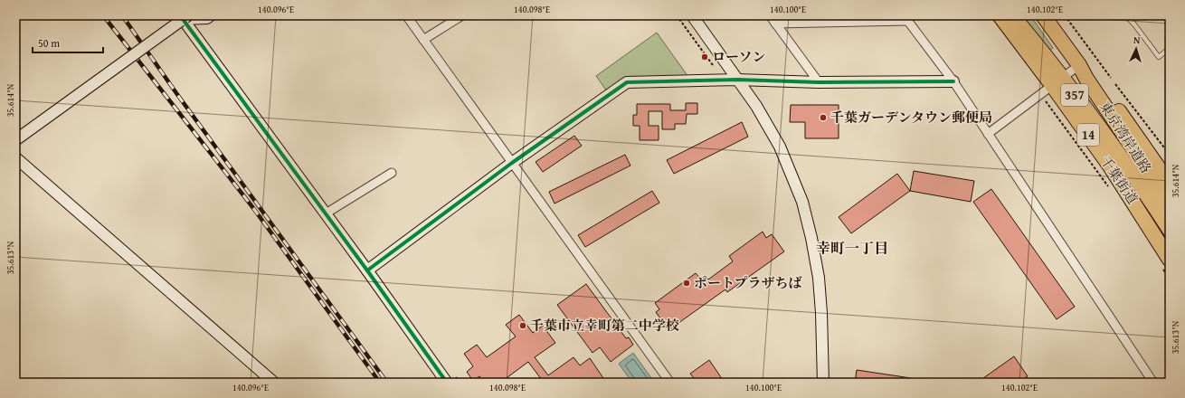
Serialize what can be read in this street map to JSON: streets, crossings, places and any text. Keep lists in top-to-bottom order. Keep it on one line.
{"streets":{"highway":["357","14","東京湾岸道路","千葉街道"]},"crossings":[["東京湾岸道路","千葉街道"]],"districts":["幸町一丁目"],"places":["ローソン","千葉ガーデンタウン郵便局","ポートプラザちば","千葉市立幸町第二中学校"],"scale_bar":"50 m","north":"top","coordinates":["140.096°E","140.098°E","140.100°E","140.102°E","35.614°N","35.613°N"]}
